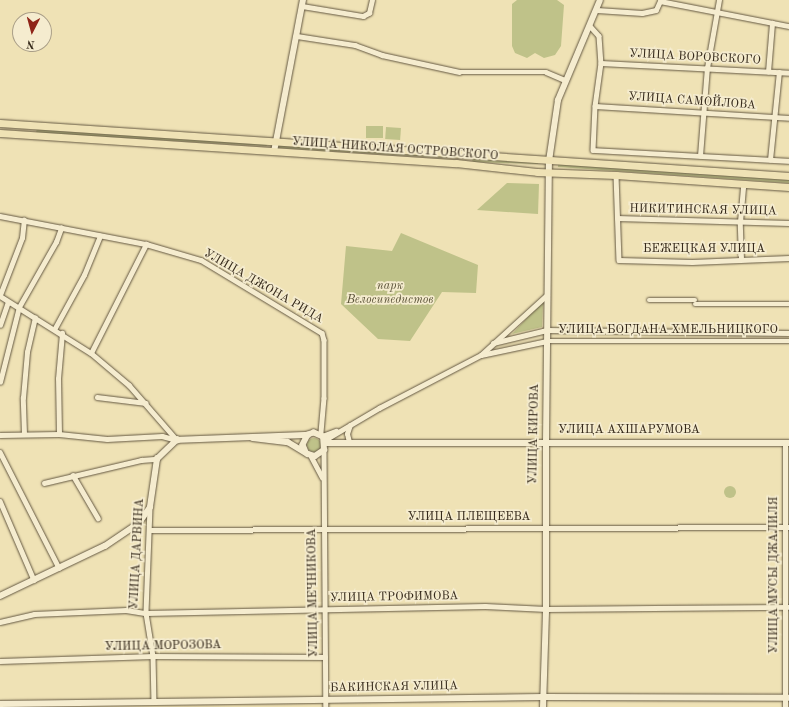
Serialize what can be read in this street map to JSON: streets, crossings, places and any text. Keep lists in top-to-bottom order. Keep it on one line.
{"streets":{"main road":["УЛИЦА НИКОЛАЯ ОСТРОВСКОГО","УЛИЦА КИРОВА","БАКИНСКАЯ УЛИЦА"],"street":["УЛИЦА ВОРОВСКОГО","УЛИЦА САМОЙЛОВА","НИКИТИНСКАЯ УЛИЦА","БЕЖЕЦКАЯ УЛИЦА","УЛИЦА ДЖОНА РИДА","УЛИЦА БОГДАНА ХМЕЛЬНИЦКОГО","УЛИЦА АХШАРУМОВА","УЛИЦА ПЛЕЩЕЕВА","УЛИЦА ДАРВИНА","УЛИЦА МУСЫ ДЖАЛИЛЯ","УЛИЦА МЕЧНИКОВА","УЛИЦА ТРОФИМОВА","УЛИЦА МОРОЗОВА"]},"crossings":[["УЛИЦА НИКОЛАЯ ОСТРОВСКОГО","УЛИЦА КИРОВА"],["НИКИТИНСКАЯ УЛИЦА","БЕЖЕЦКАЯ УЛИЦА"],["УЛИЦА ДЖОНА РИДА","УЛИЦА АХШАРУМОВА"],["УЛИЦА ДЖОНА РИДА","УЛИЦА МЕЧНИКОВА"],["УЛИЦА БОГДАНА ХМЕЛЬНИЦКОГО","УЛИЦА КИРОВА"],["УЛИЦА АХШАРУМОВА","УЛИЦА КИРОВА"],["УЛИЦА АХШАРУМОВА","УЛИЦА МУСЫ ДЖАЛИЛЯ"],["УЛИЦА АХШАРУМОВА","УЛИЦА МЕЧНИКОВА"],["УЛИЦА КИРОВА","УЛИЦА ПЛЕЩЕЕВА"],["УЛИЦА КИРОВА","УЛИЦА ТРОФИМОВА"],["УЛИЦА КИРОВА","БАКИНСКАЯ УЛИЦА"],["УЛИЦА ПЛЕЩЕЕВА","УЛИЦА ДАРВИНА"],["УЛИЦА ПЛЕЩЕЕВА","УЛИЦА МУСЫ ДЖАЛИЛЯ"],["УЛИЦА ПЛЕЩЕЕВА","УЛИЦА МЕЧНИКОВА"],["УЛИЦА ДАРВИНА","УЛИЦА ТРОФИМОВА"],["УЛИЦА ДАРВИНА","УЛИЦА МОРОЗОВА"],["УЛИЦА ДАРВИНА","БАКИНСКАЯ УЛИЦА"],["УЛИЦА МУСЫ ДЖАЛИЛЯ","УЛИЦА ТРОФИМОВА"],["УЛИЦА МУСЫ ДЖАЛИЛЯ","БАКИНСКАЯ УЛИЦА"],["УЛИЦА МЕЧНИКОВА","УЛИЦА ТРОФИМОВА"],["УЛИЦА МЕЧНИКОВА","УЛИЦА МОРОЗОВА"],["УЛИЦА МЕЧНИКОВА","БАКИНСКАЯ УЛИЦА"]],"parks":["парк Велосипедистов"],"north":"bottom"}
